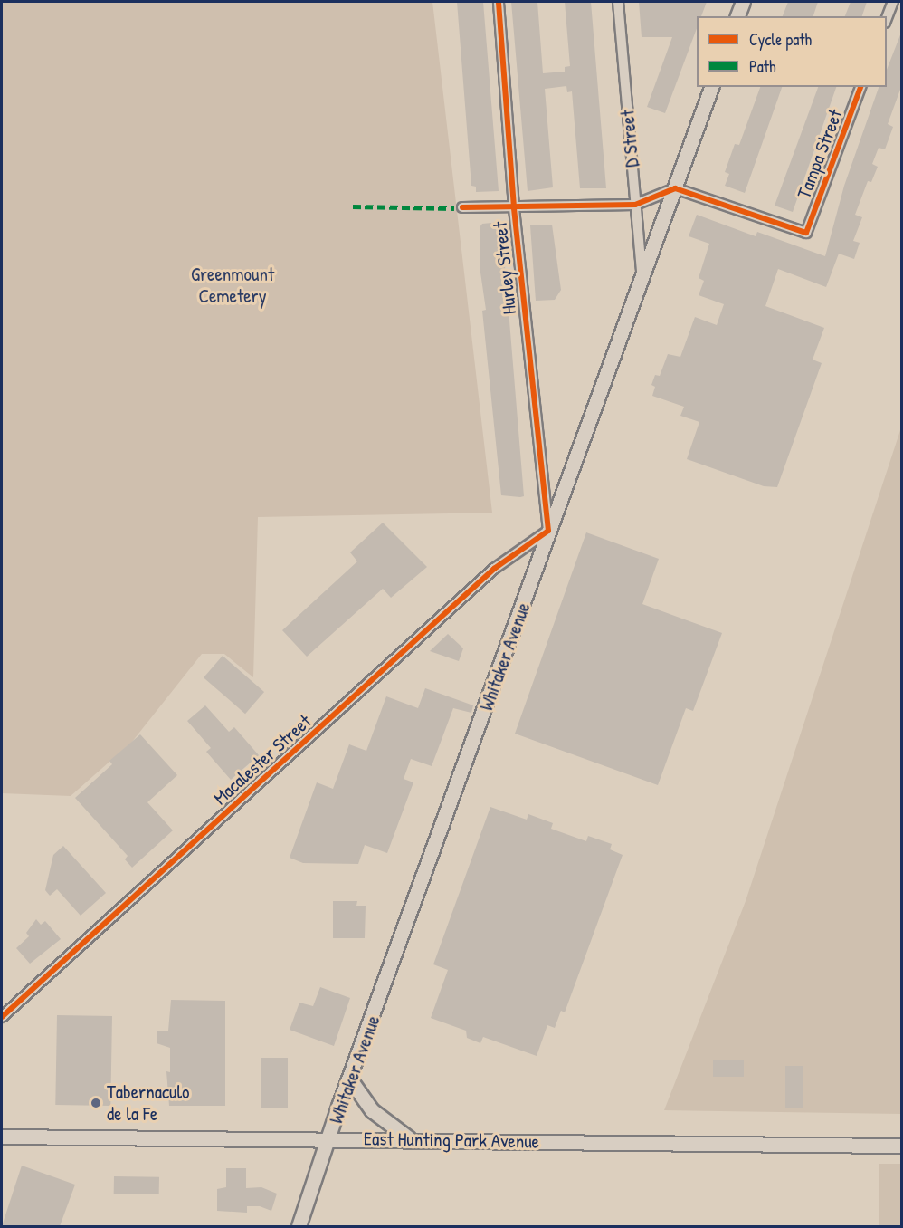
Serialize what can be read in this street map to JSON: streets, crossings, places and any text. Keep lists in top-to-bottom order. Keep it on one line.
{"streets":{"main road":["Whitaker Avenue","East Hunting Park Avenue"],"street":["D Street","Tampa Street","Hurley Street","Macalester Street"]},"crossings":[["D Street","Whitaker Avenue"],["Tampa Street","Whitaker Avenue"],["Hurley Street","Whitaker Avenue"],["Hurley Street","Macalester Street"],["Whitaker Avenue","Macalester Street"],["Whitaker Avenue","East Hunting Park Avenue"]],"parks":["Greenmount Cemetery"],"places":["Tabernaculo de la Fe"],"legend":["Cycle path","Path"]}
